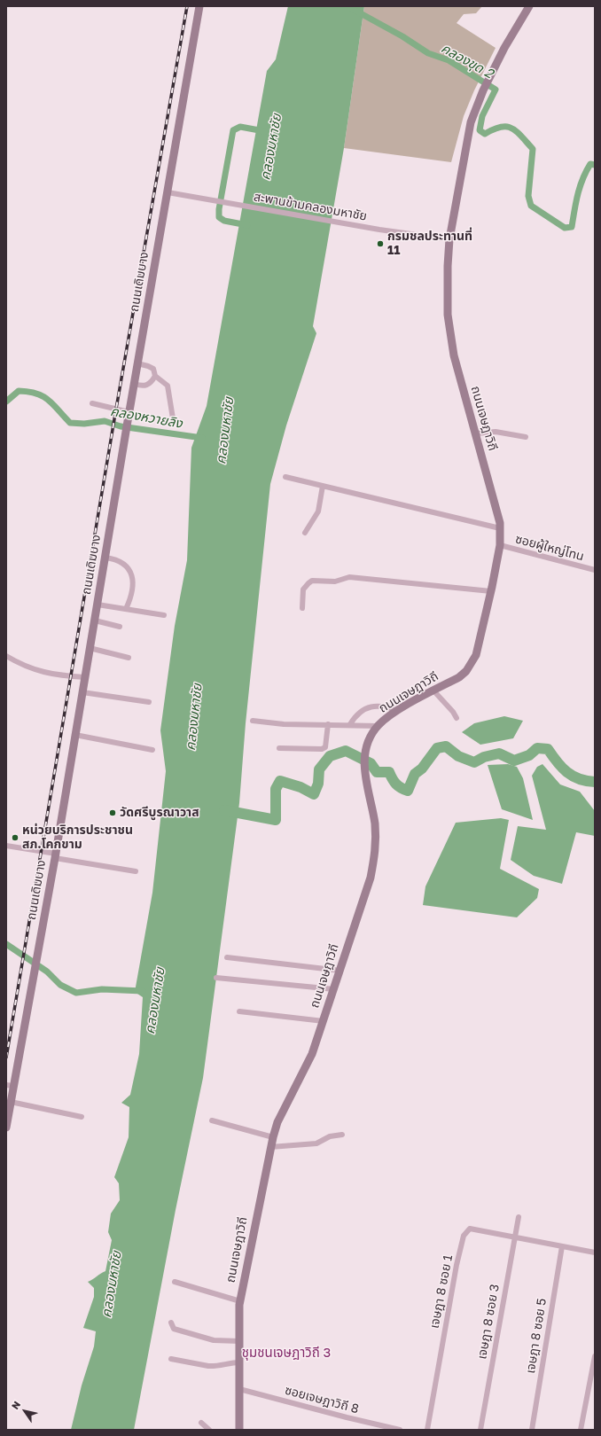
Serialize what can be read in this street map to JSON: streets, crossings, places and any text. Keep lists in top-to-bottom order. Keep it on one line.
{"streets":{"street":["สะพานข้ามคลองมหาชัย","ถนนเดิมบาง","ถนนเจษฎาวิถี","ซอยผู้ใหญ่โทน","เจษฎา 8 ซอย 1","เจษฎา 8 ซอย 3","เจษฎา 8 ซอย 5","ซอยเจษฎาวิถี 8"]},"crossings":[["สะพานข้ามคลองมหาชัย","ถนนเดิมบาง"],["สะพานข้ามคลองมหาชัย","ถนนเจษฎาวิถี"],["ถนนเจษฎาวิถี","ซอยผู้ใหญ่โทน"],["ถนนเจษฎาวิถี","ซอยเจษฎาวิถี 8"],["เจษฎา 8 ซอย 1","เจษฎา 8 ซอย 3"],["เจษฎา 8 ซอย 1","เจษฎา 8 ซอย 5"]],"districts":["ชุมชนเจษฎาวิถี 3"],"water":["คลองขุด 2","คลองมหาชัย","คลองหวายลิง"],"places":["กรมชลประทานที่ 11","วัดศรีบูรณาวาส","หน่วยบริการประชาชน สภ.โคกขาม"],"north":"top left"}
